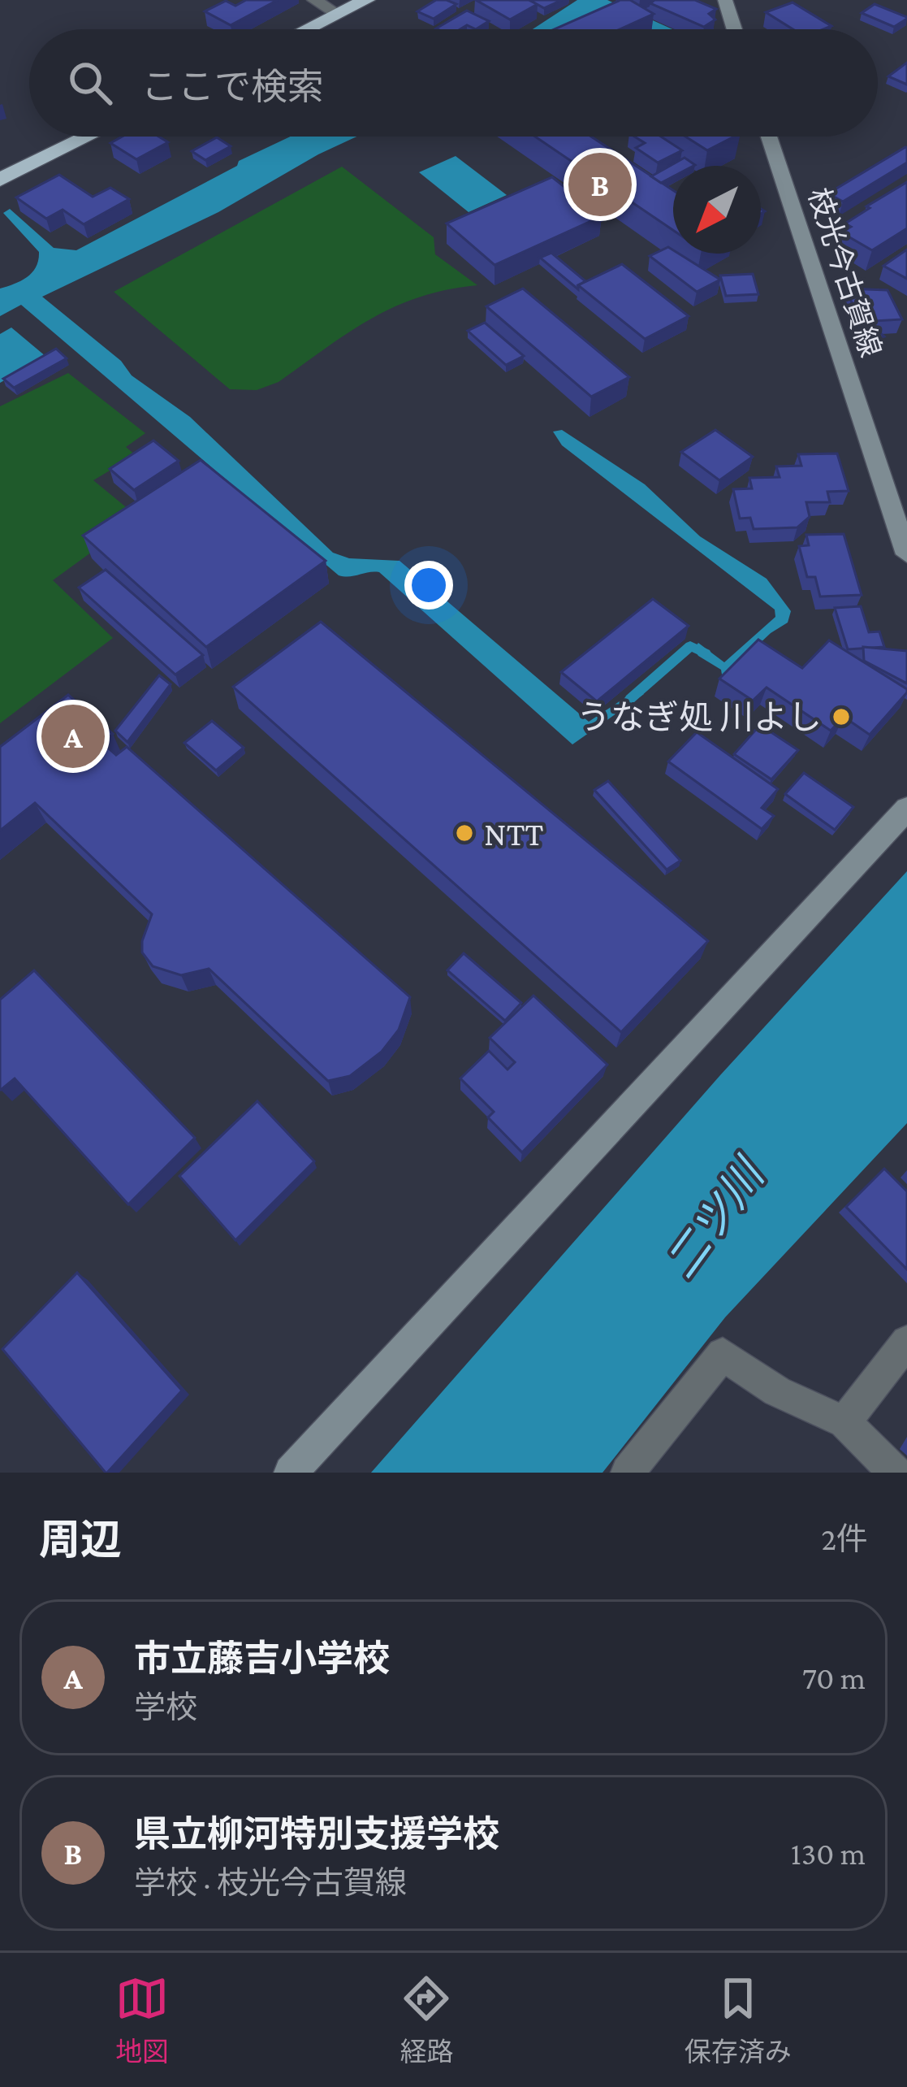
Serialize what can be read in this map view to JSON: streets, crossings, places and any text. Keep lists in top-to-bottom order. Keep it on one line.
{"streets":{"main road":["枝光今古賀線"]},"water":["二ツ川"],"places":["うなぎ処 川よし","NTT"],"north":"bottom left","page":{"search":"ここで検索","pins":["B","A"],"heading":["周辺","2件"],"list":[{"mark":"A","name":"市立藤吉小学校","note":"学校","value":"70 m"},{"mark":"B","name":"県立柳河特別支援学校","note":"学校 · 枝光今古賀線","value":"130 m"}],"nav":["地図","経路","保存済み"]}}
